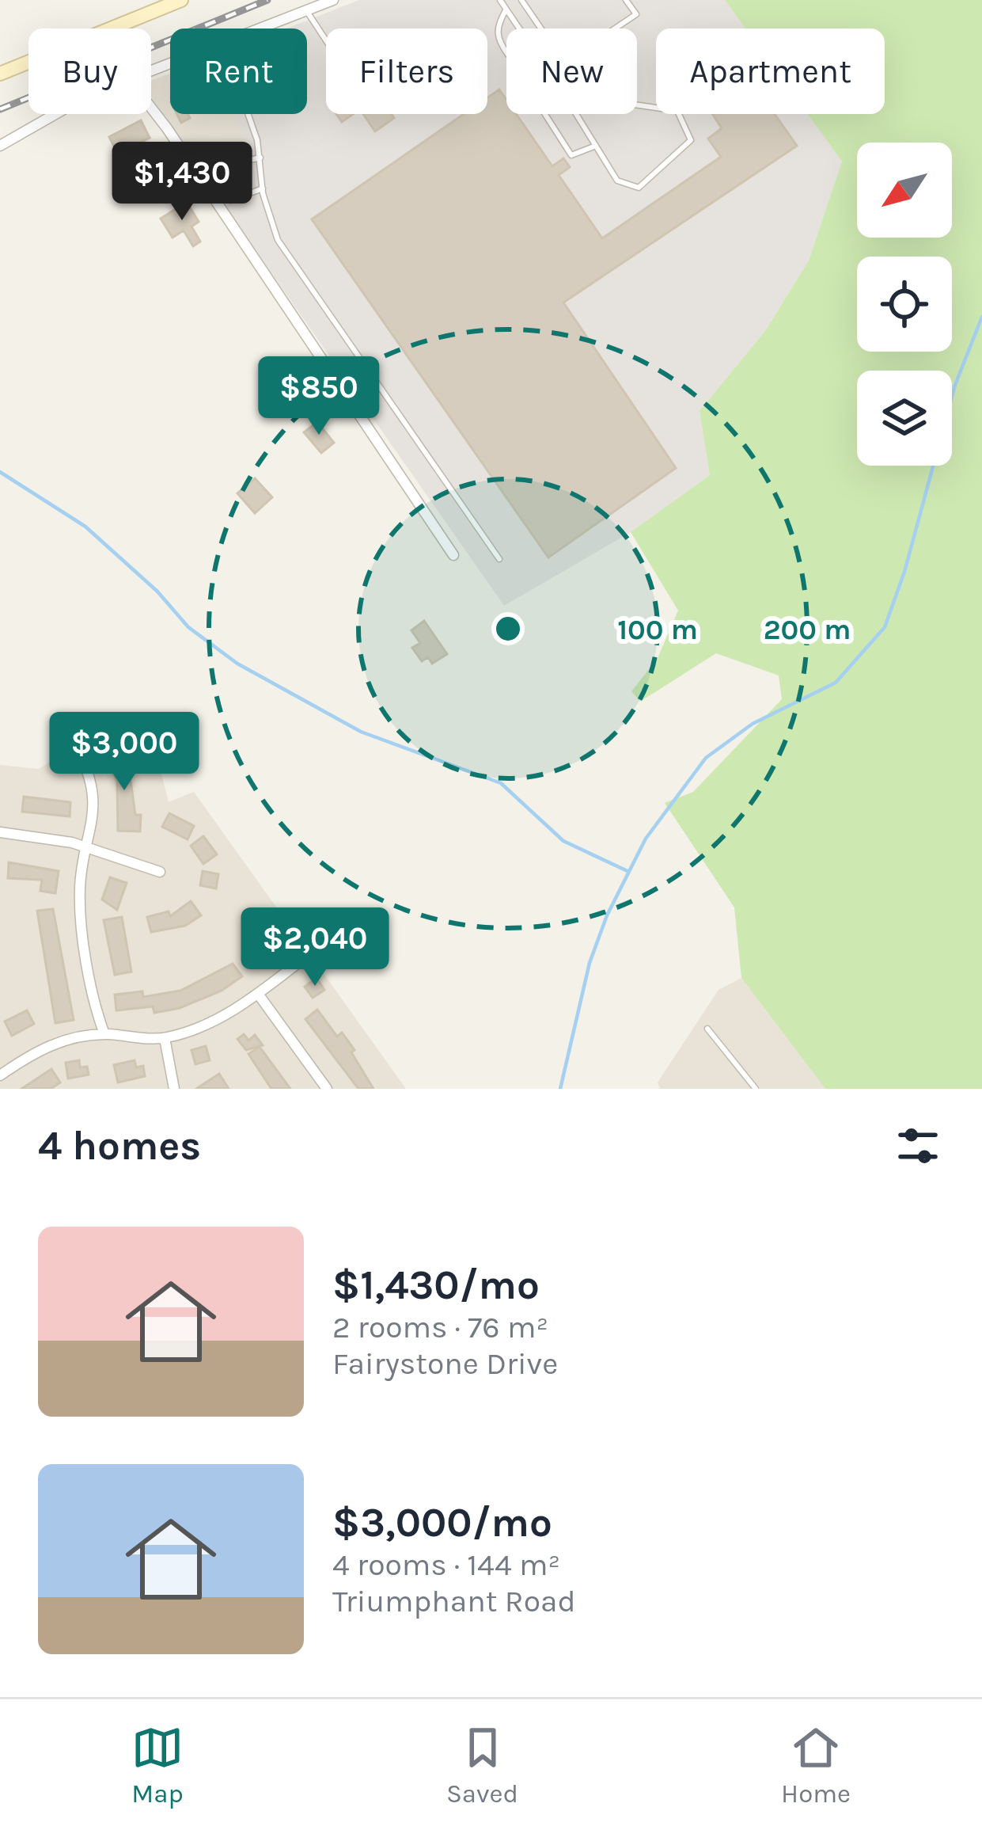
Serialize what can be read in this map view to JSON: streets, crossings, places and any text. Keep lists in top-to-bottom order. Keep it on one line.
{"north":"bottom left","page":{"chip":["Buy","Rent","Filters","New","Apartment"],"price":["$1,430","$850","$3,000","$2,040"],"heading":"4 homes","list":[{"name":"$1,430/mo","note":"2 rooms · 76 m² · Fairystone Drive"},{"name":"$3,000/mo","note":"4 rooms · 144 m² · Triumphant Road"}],"tabs":["Map","Saved","Home"]},"rings":["100 m","200 m"]}
